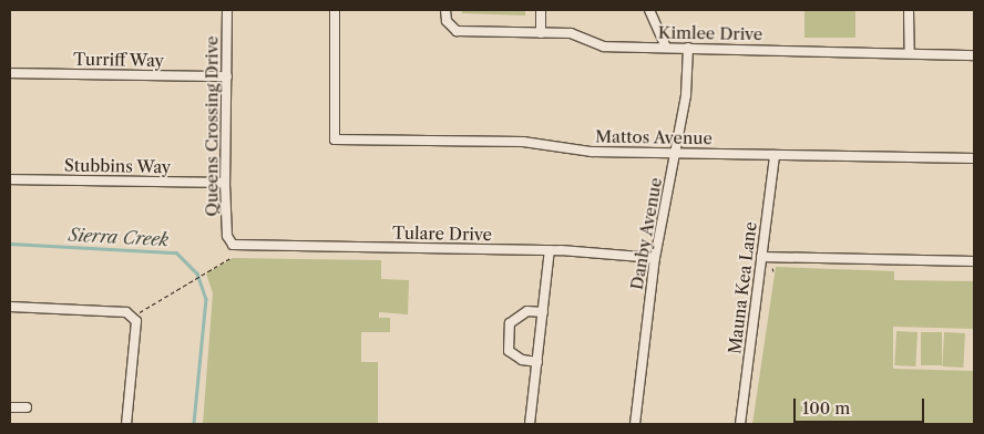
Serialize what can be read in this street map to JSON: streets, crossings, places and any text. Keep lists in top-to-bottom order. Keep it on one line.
{"streets":{"street":["Kimlee Drive","Turriff Way","Queens Crossing Drive","Mattos Avenue","Stubbins Way","Tulare Drive","Danby Avenue","Mauna Kea Lane"]},"crossings":[["Kimlee Drive","Danby Avenue"],["Turriff Way","Queens Crossing Drive"],["Queens Crossing Drive","Stubbins Way"],["Queens Crossing Drive","Tulare Drive"],["Mattos Avenue","Danby Avenue"],["Mattos Avenue","Mauna Kea Lane"],["Tulare Drive","Danby Avenue"]],"water":["Sierra Creek"],"scale_bar":"100 m"}
